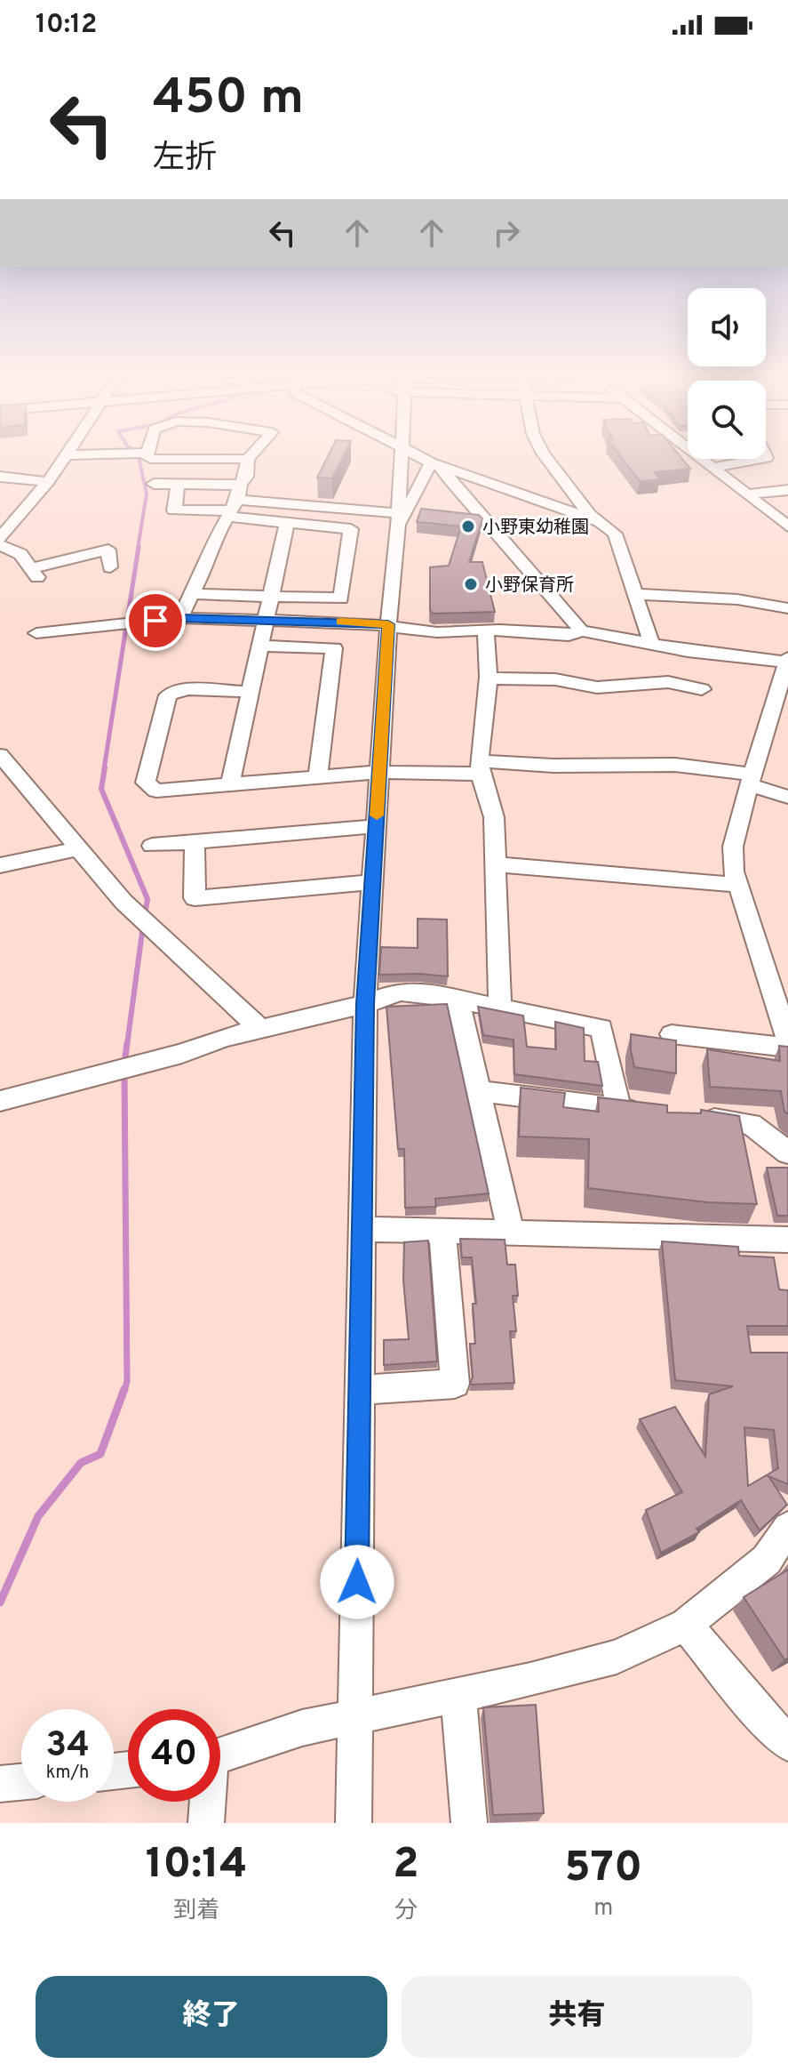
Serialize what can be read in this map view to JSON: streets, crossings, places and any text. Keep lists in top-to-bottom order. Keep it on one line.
{"places":["小野東幼稚園","小野保育所"],"page":{"status":"10:12","turn":["450 m","左折"],"speed":"34 km/h","limit":"40","eta":["10:14","到着","2","分","570","m"],"buttons":["終了","共有"]}}
